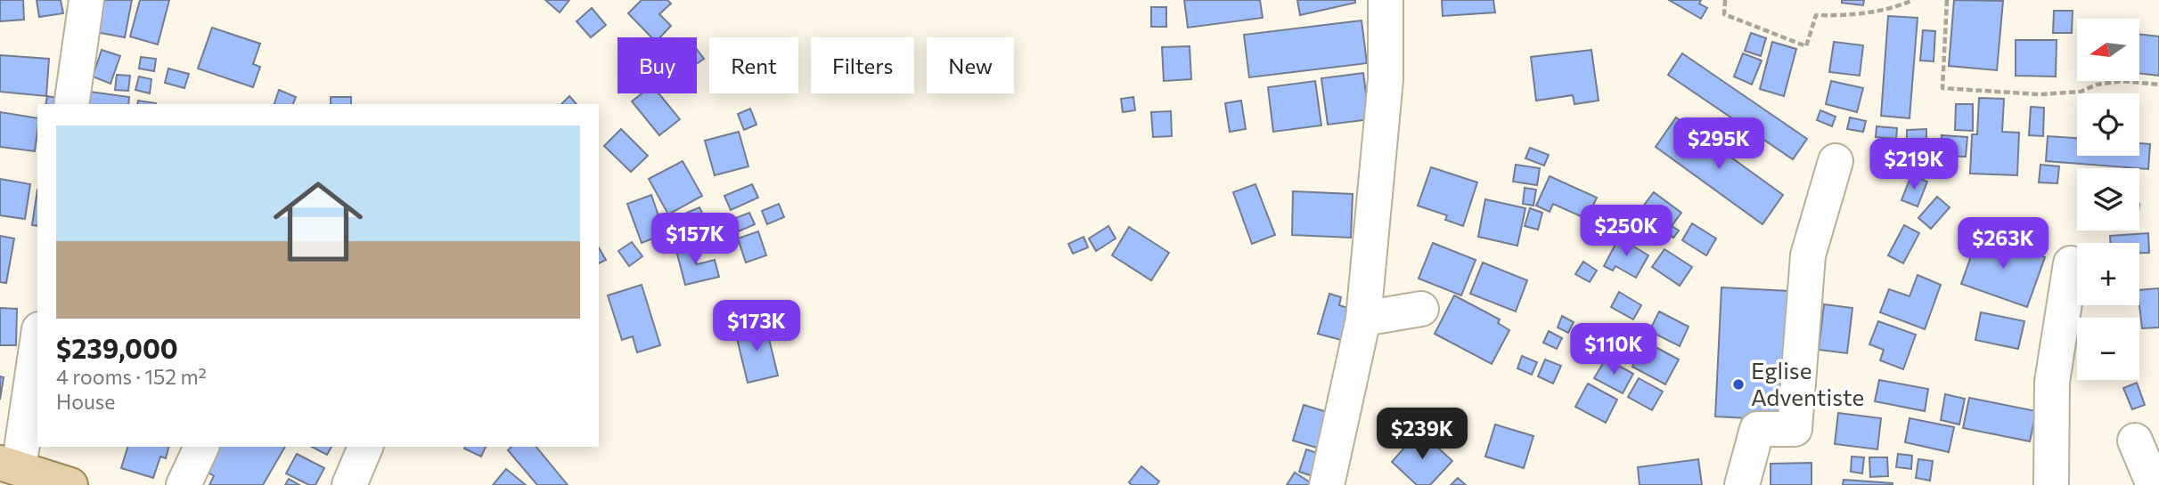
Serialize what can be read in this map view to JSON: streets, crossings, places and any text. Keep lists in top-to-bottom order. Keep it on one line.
{"places":["Eglise Adventiste"],"north":"left","page":{"map_buttons":["+","−"],"chip":["Buy","Rent","Filters","New"],"list":[{"name":"$239,000","note":"4 rooms · 152 m² · House"}],"price":["$295K","$219K","$250K","$157K","$263K","$173K","$110K","$239K"]}}
